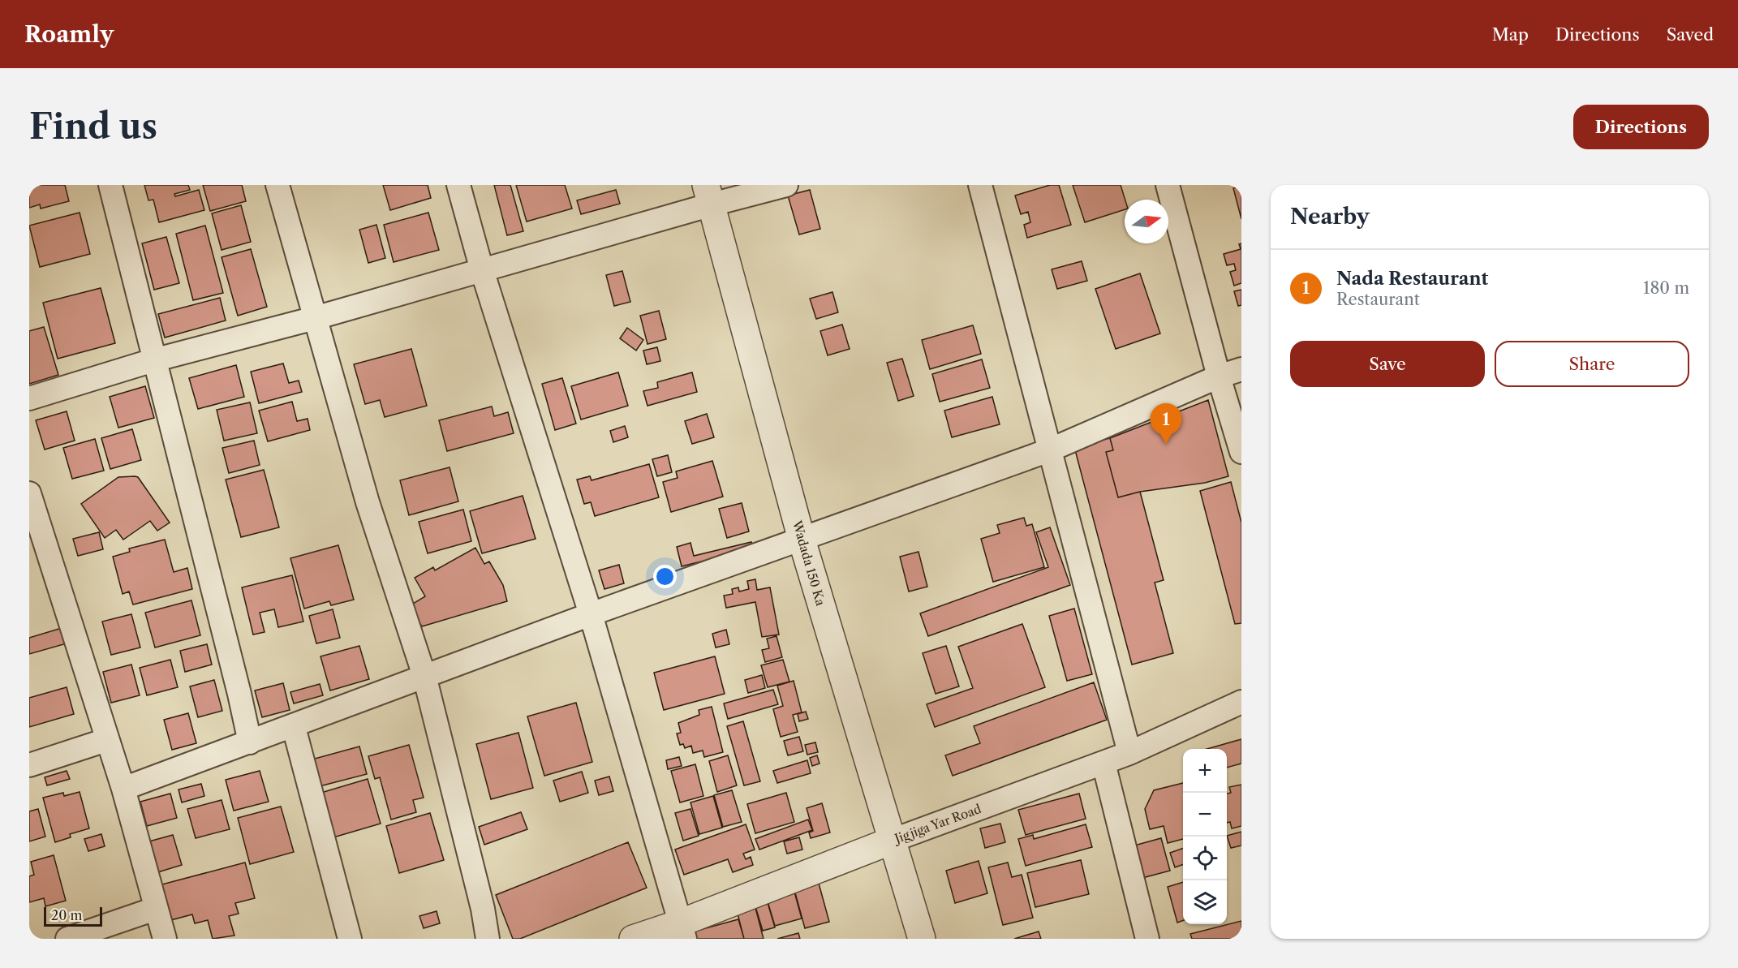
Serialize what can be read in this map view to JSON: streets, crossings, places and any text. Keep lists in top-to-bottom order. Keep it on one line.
{"streets":{"street":["Wadada 150 Ka","Jigjiga Yar Road"]},"crossings":[["Wadada 150 Ka","Jigjiga Yar Road"]],"scale_bar":"20 m","north":"right","page":{"header":"Roamly","nav":["Map","Directions","Saved"],"buttons":["Directions",["Save","Share"]],"title":"Find us","heading":"Nearby","list":[{"mark":"1","name":"Nada Restaurant","note":"Restaurant","value":"180 m"}],"pins":"1","map_buttons":["+","−"],"scale":"20 m"}}
